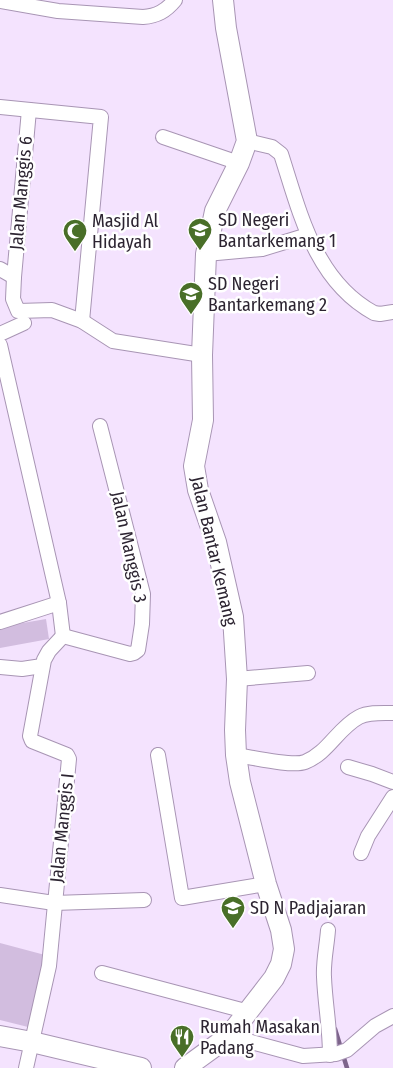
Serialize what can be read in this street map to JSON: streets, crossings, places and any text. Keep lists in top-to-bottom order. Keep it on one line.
{"streets":{"street":["Jalan Manggis 6","Jalan Manggis 3","Jalan Bantar Kemang","Jalan Manggis I"]},"crossings":[["Jalan Manggis 3","Jalan Manggis I"]],"places":{"school or university":["SD Negeri Bantarkemang 1","SD Negeri Bantarkemang 2","SD N Padjajaran"],"mosque":["Masjid Al Hidayah"],"restaurant":["Rumah Masakan Padang"]}}
